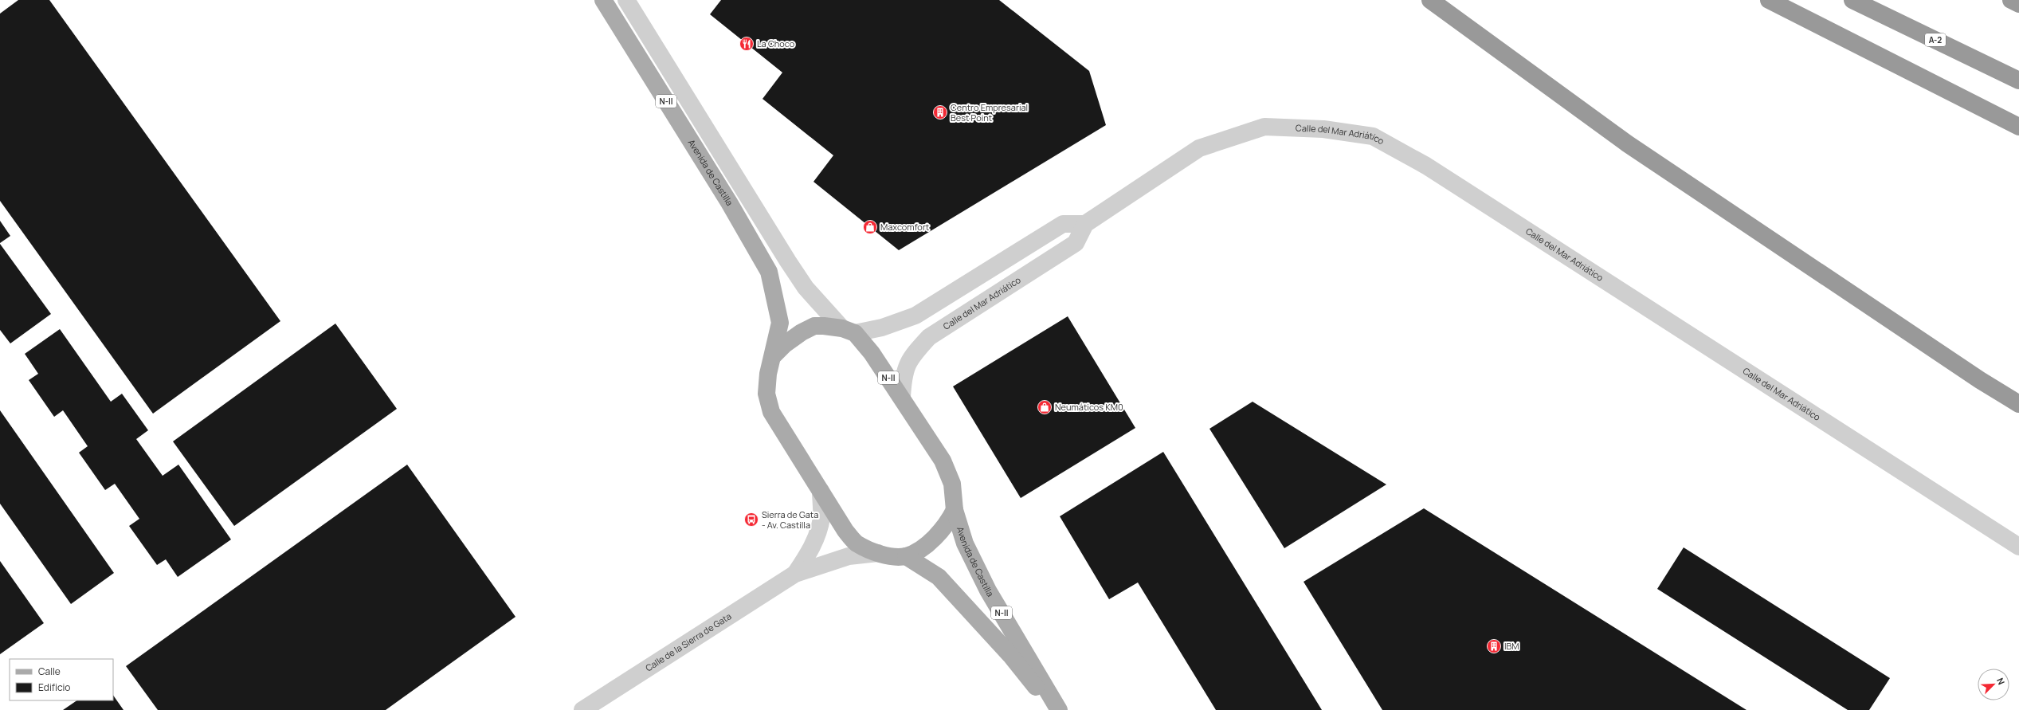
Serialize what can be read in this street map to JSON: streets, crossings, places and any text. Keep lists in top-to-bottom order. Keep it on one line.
{"streets":{"highway":["A-2"],"main road":["N-II","Avenida de Castilla"],"street":["Calle del Mar Adriático","Calle de la Sierra de Gata"]},"crossings":[["N-II","Calle del Mar Adriático"],["N-II","Avenida de Castilla"],["N-II","Calle de la Sierra de Gata"]],"places":{"restaurant":["La Choco"],"building":["Centro Empresarial Best Point","IBM"],"shop":["Maxcomfort","Neumáticos KM0"],"bus stop":["Sierra de Gata - Av. Castilla"]},"legend":["Calle","Edificio"],"north":"top right"}
